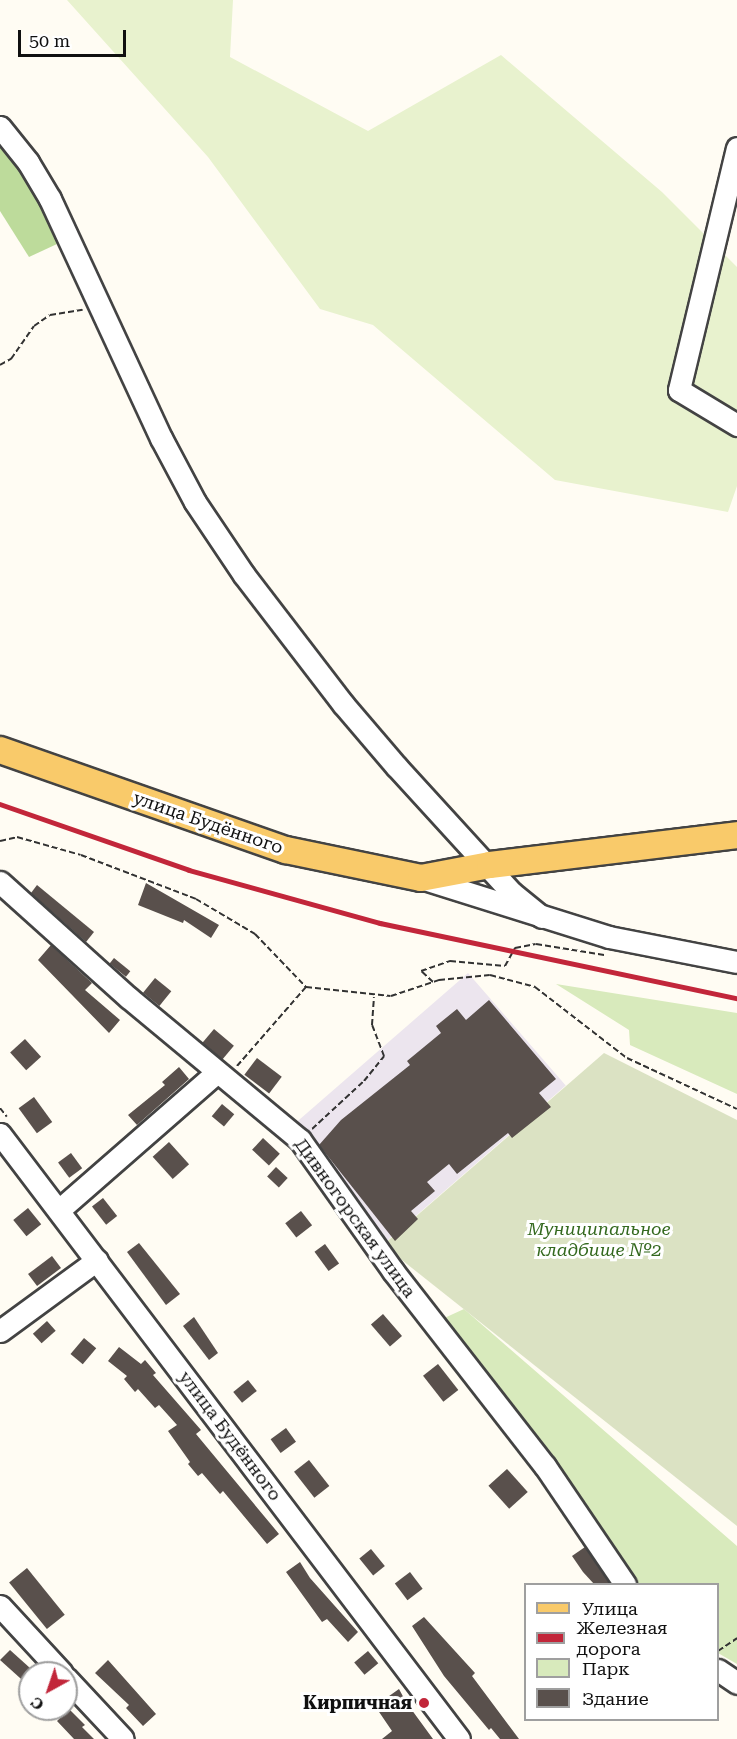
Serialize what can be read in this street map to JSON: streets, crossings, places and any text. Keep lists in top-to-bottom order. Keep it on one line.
{"streets":{"main road":["улица Будённого"],"street":["Дивногорская улица"]},"parks":["Муниципальное кладбище №2"],"places":["Кирпичная"],"legend":["Улица","Железная дорога","Парк","Здание"],"scale_bar":"50 m","north":"bottom left"}
